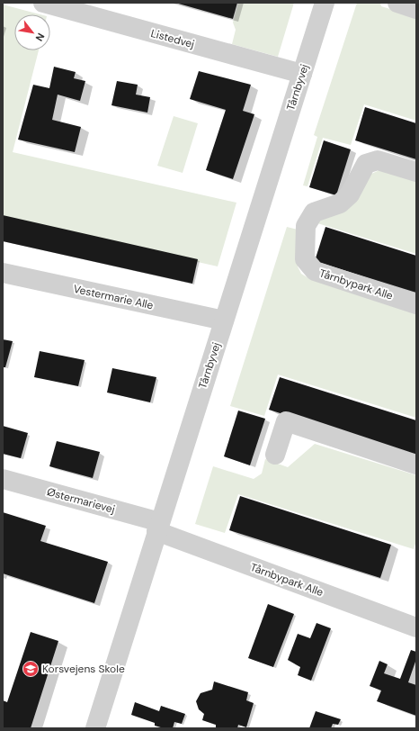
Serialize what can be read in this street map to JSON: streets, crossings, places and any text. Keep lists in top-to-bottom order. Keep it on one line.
{"streets":{"street":["Listedvej","Tårnbyvej","Tårnbypark Alle","Vestermarie Alle","Østermarievej"]},"crossings":[["Listedvej","Tårnbyvej"],["Tårnbyvej","Tårnbypark Alle"],["Tårnbyvej","Vestermarie Alle"],["Tårnbyvej","Østermarievej"],["Tårnbypark Alle","Østermarievej"]],"places":{"school or university":["Korsvejens Skole"]},"north":"bottom right"}
